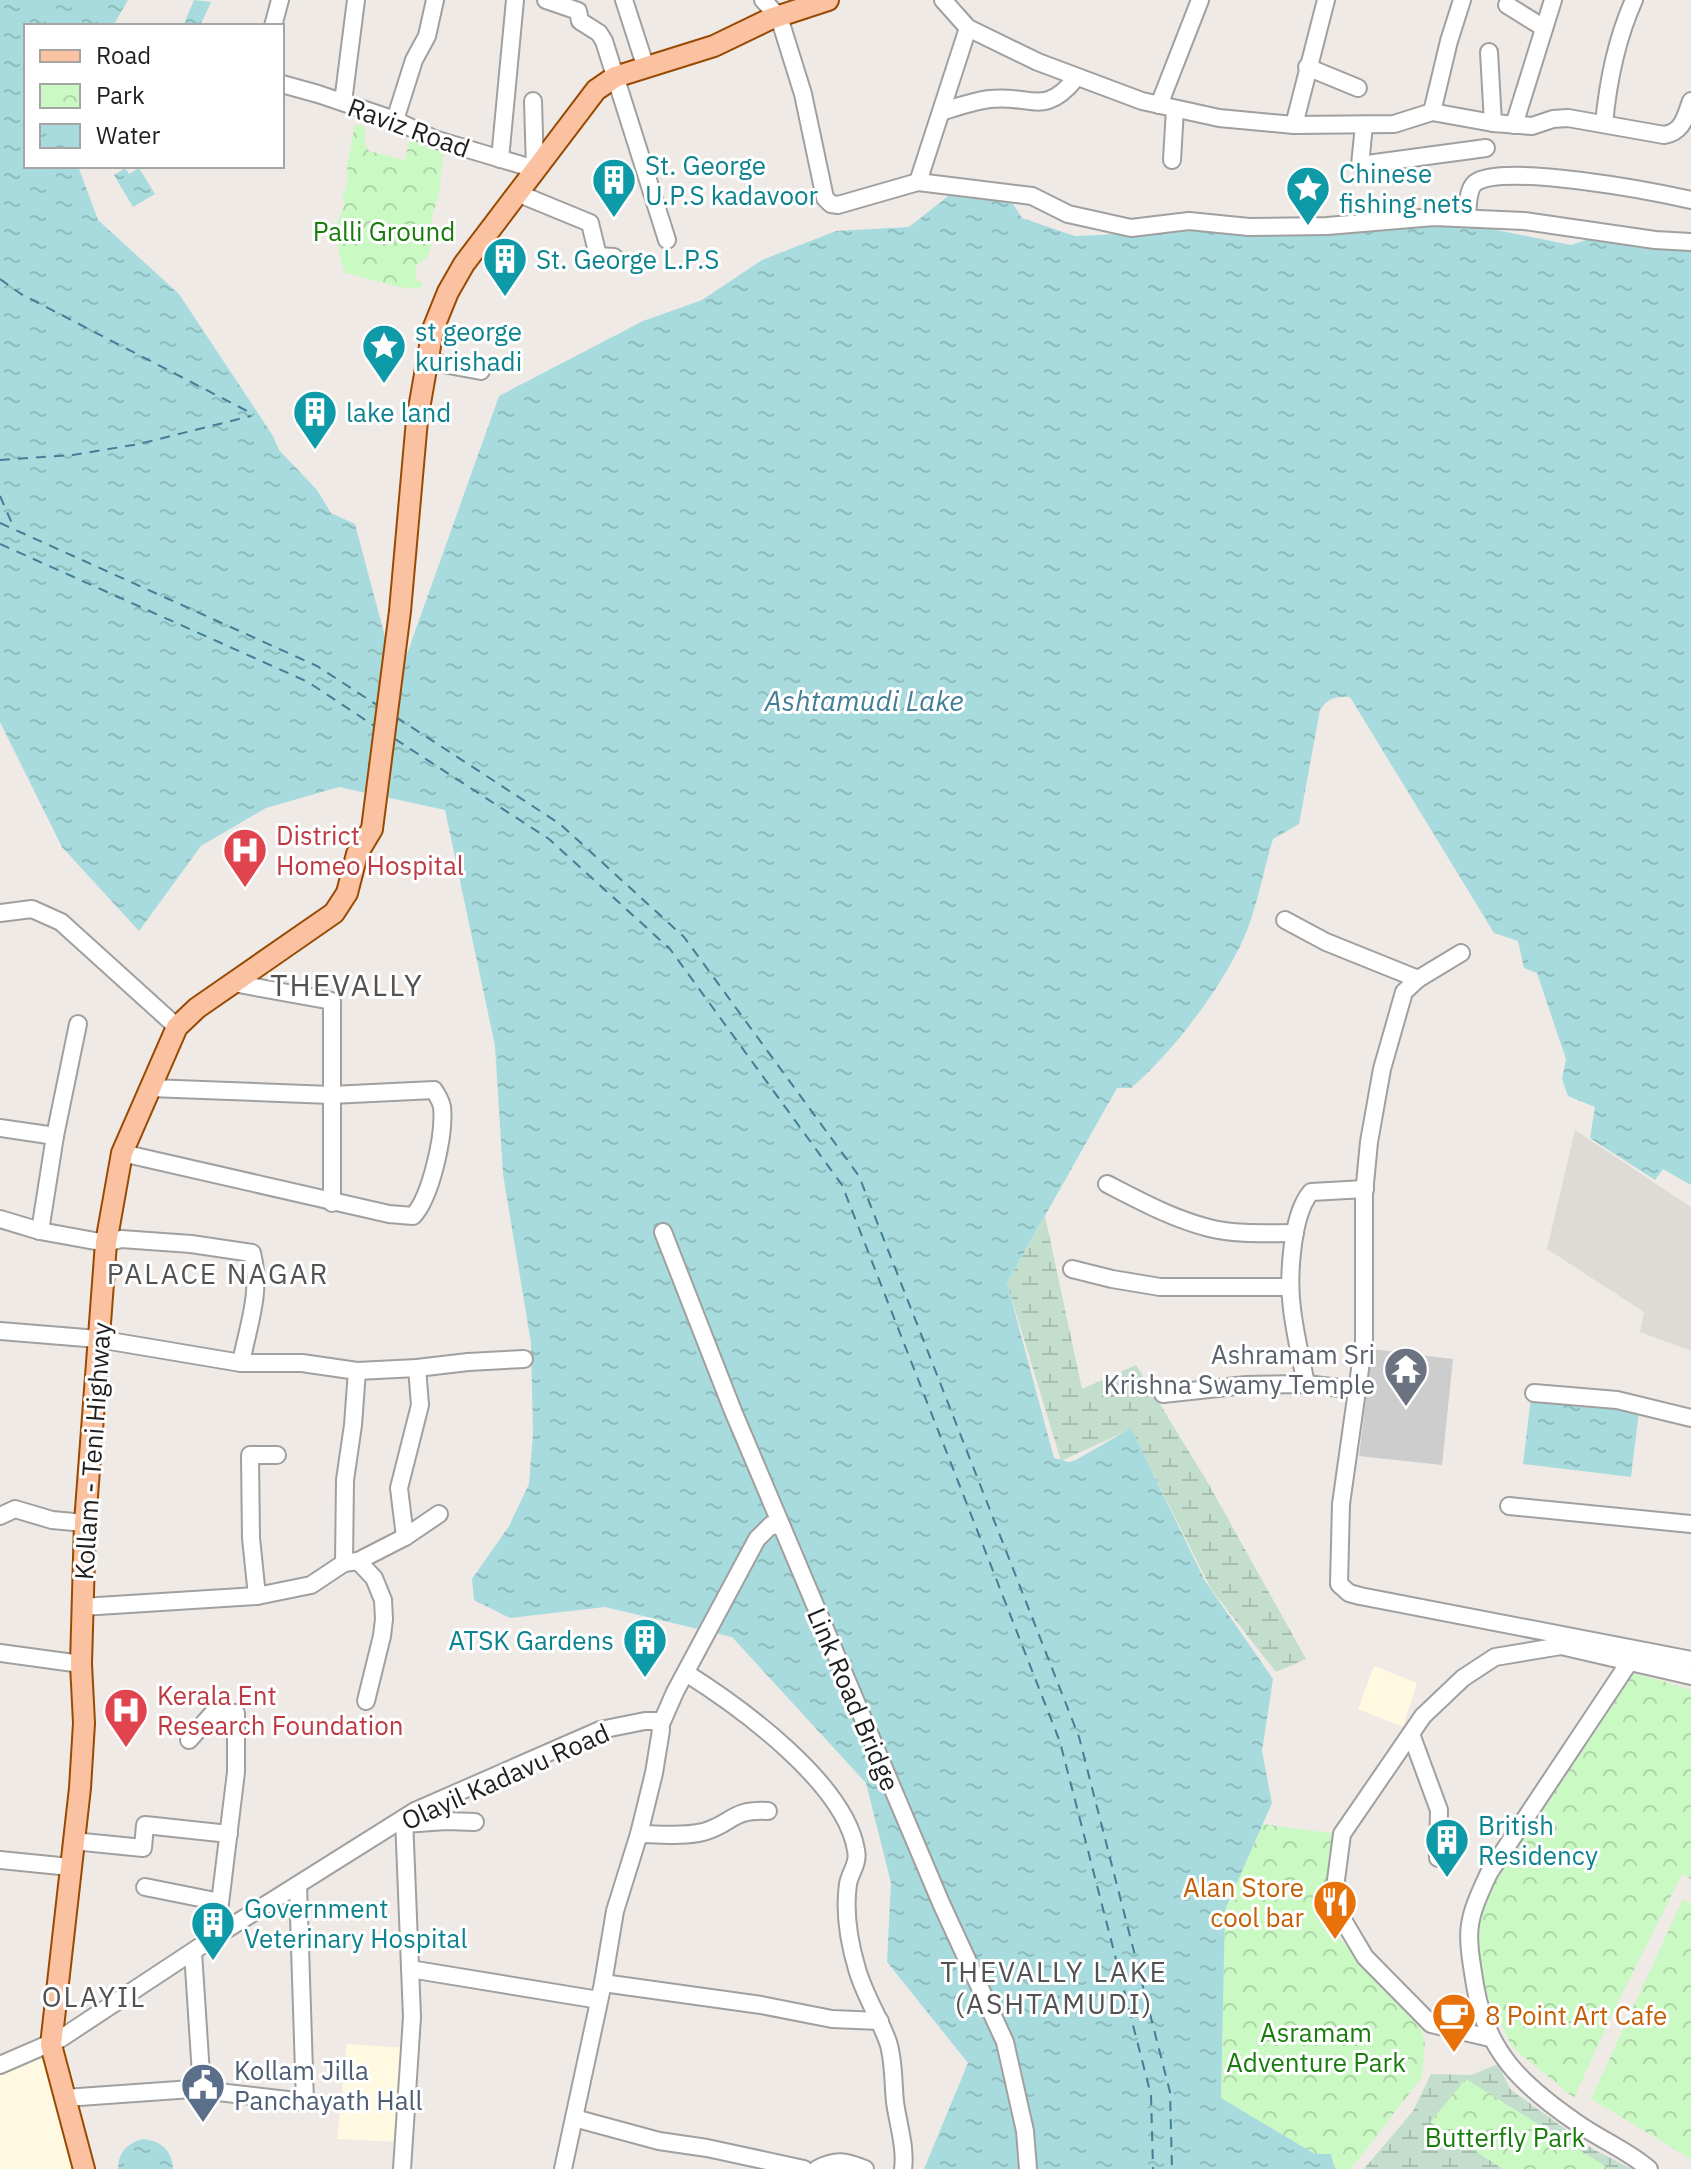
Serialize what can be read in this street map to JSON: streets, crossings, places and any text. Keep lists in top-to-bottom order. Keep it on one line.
{"streets":{"main road":["Kollam - Teni Highway"],"street":["Raviz Road","Link Road Bridge","Olayil Kadavu Road"]},"crossings":[["Kollam - Teni Highway","Olayil Kadavu Road"]],"districts":["THEVALLY","PALACE NAGAR","THEVALLY LAKE (ASHTAMUDI)","OLAYIL"],"water":["Ashtamudi Lake"],"parks":["Palli Ground","Asramam Adventure Park","Butterfly Park"],"places":{"building":["St. George U.P.S kadavoor","St. George L.P.S","lake land","ATSK Gardens","British Residency","Government Veterinary Hospital"],"place":["Chinese fishing nets","st george kurishadi"],"hospital":["District Homeo Hospital","Kerala Ent Research Foundation"],"temple":["Ashramam Sri Krishna Swamy Temple"],"restaurant":["Alan Store cool bar"],"cafe":["8 Point Art Cafe"],"public building":["Kollam Jilla Panchayath Hall"]},"legend":["Road","Park","Water"]}
